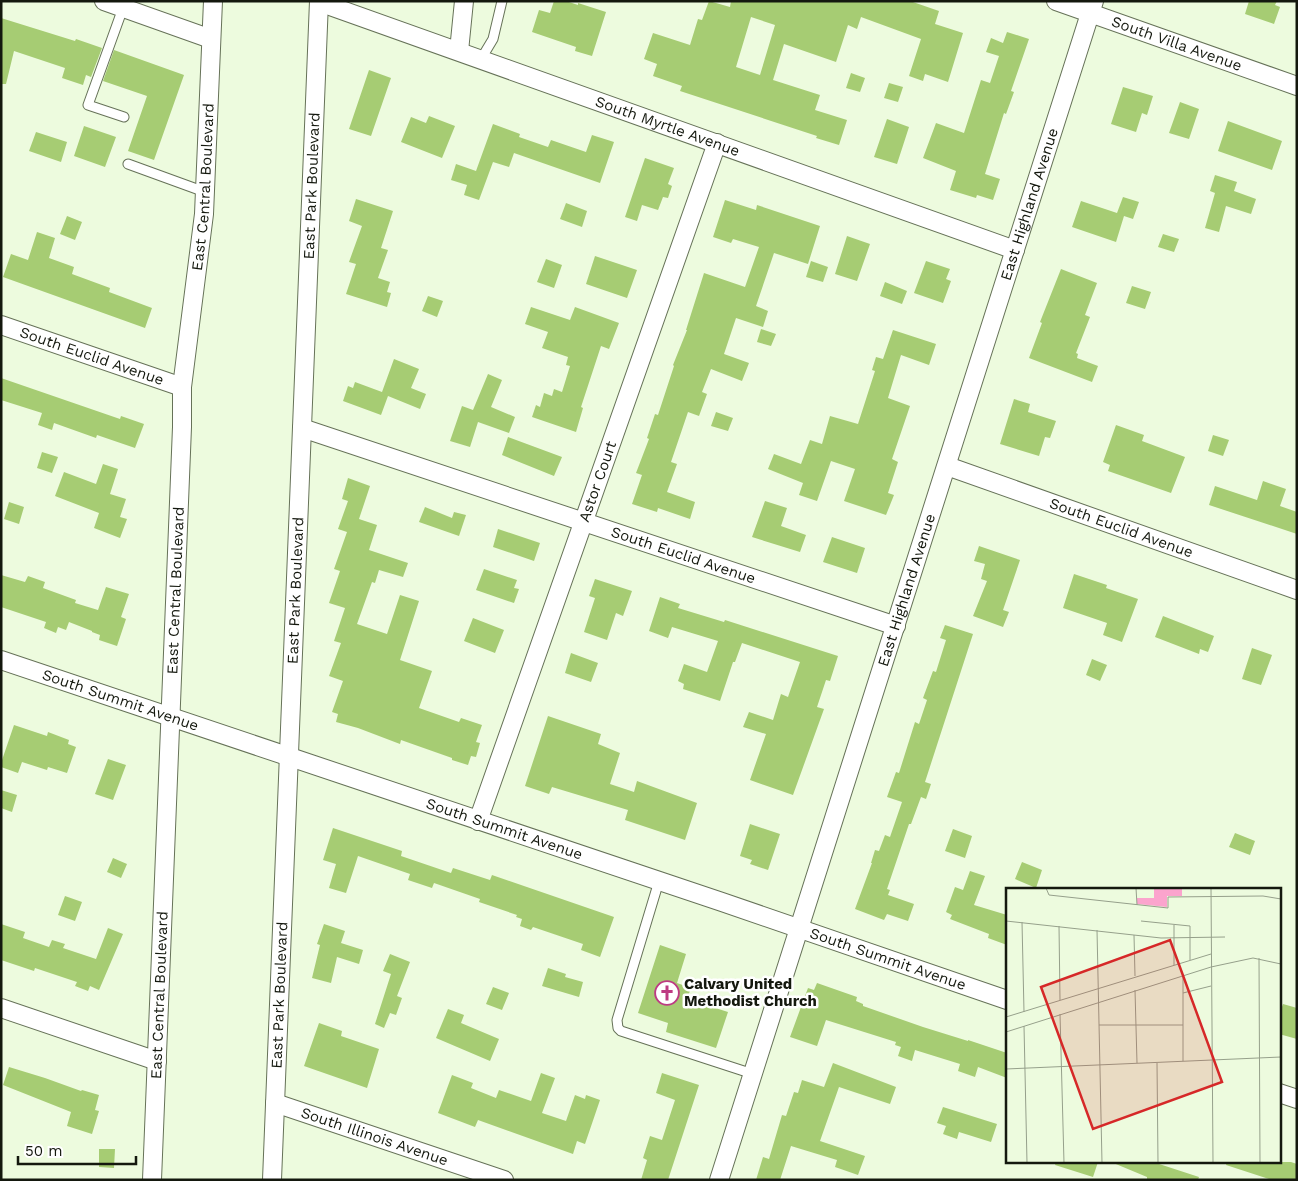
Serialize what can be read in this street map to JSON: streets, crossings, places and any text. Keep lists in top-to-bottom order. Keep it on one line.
{"streets":{"street":["South Villa Avenue","South Myrtle Avenue","East Central Boulevard","East Park Boulevard","East Highland Avenue","South Euclid Avenue","Astor Court","South Summit Avenue","South Illinois Avenue"]},"crossings":[["South Villa Avenue","East Highland Avenue"],["South Myrtle Avenue","East Park Boulevard"],["South Myrtle Avenue","East Highland Avenue"],["South Myrtle Avenue","Astor Court"],["East Central Boulevard","South Euclid Avenue"],["East Central Boulevard","South Summit Avenue"],["East Park Boulevard","South Euclid Avenue"],["East Park Boulevard","South Summit Avenue"],["East Park Boulevard","South Illinois Avenue"],["East Highland Avenue","South Euclid Avenue"],["East Highland Avenue","South Summit Avenue"],["South Euclid Avenue","Astor Court"],["Astor Court","South Summit Avenue"]],"places":{"church":["Calvary United Methodist Church"]},"scale_bar":"50 m"}
